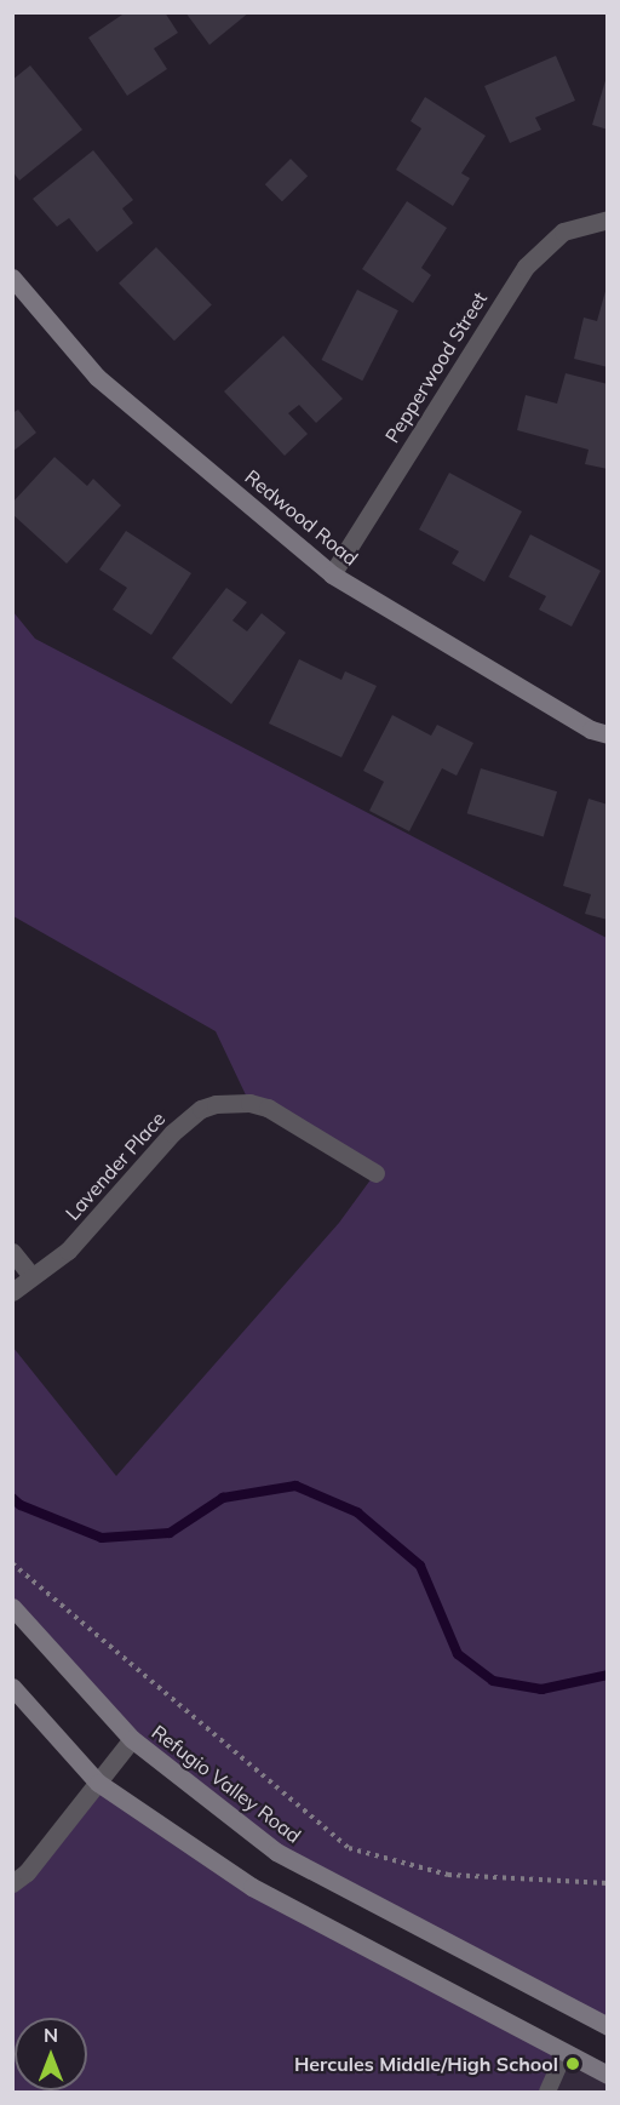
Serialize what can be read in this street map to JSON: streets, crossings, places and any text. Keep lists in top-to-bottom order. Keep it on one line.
{"streets":{"street":["Pepperwood Street","Redwood Road","Lavender Place","Refugio Valley Road"]},"crossings":[["Pepperwood Street","Redwood Road"]],"places":["Hercules Middle/High School"],"north":"top"}
